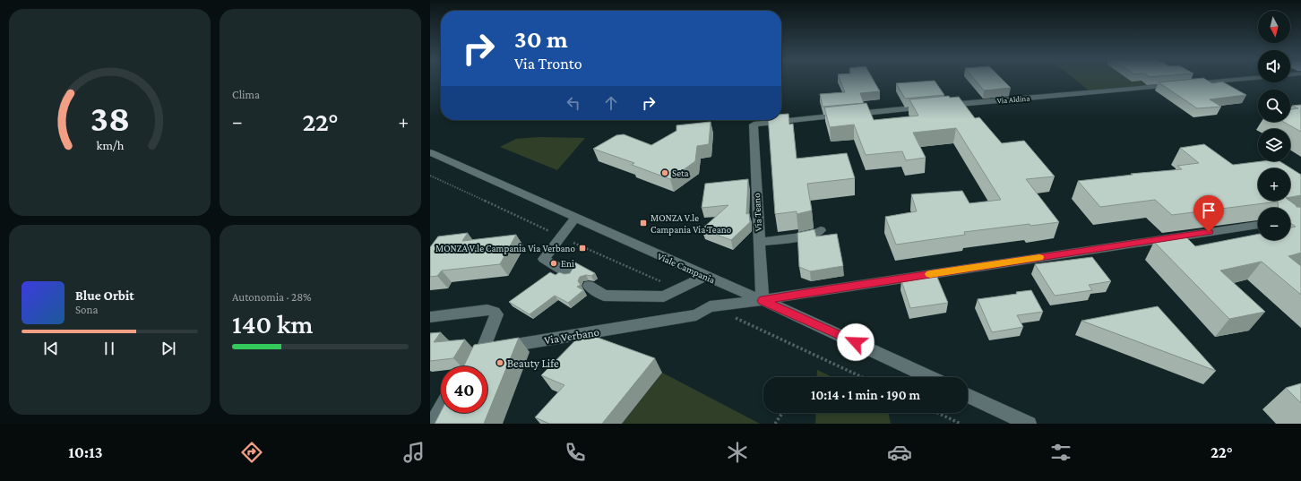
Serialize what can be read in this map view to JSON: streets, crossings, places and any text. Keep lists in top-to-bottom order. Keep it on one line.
{"streets":{"street":["Via Aldina","Via Teano","Viale Campania","Via Verbano"]},"crossings":[["Via Teano","Viale Campania"],["Via Teano","Via Verbano"],["Viale Campania","Via Verbano"]],"places":{"other":["Seta","Eni","Beauty Life"],"transit":["MONZA V.le Campania Via Teano","MONZA V.le Campania Via Verbano"]},"north":"bottom","page":{"tile":["Clima",["Autonomia · 28%","140 km"]],"map_buttons":["+","−"],"turn":["30 m","Via Tronto"],"heat":["−","22°","+"],"song":["Blue Orbit","Sona"],"limit":"40","trip":"10:14 · 1 min · 190 m","tabs":["10:13","22°"],"gauge":["38","km/h"]}}
